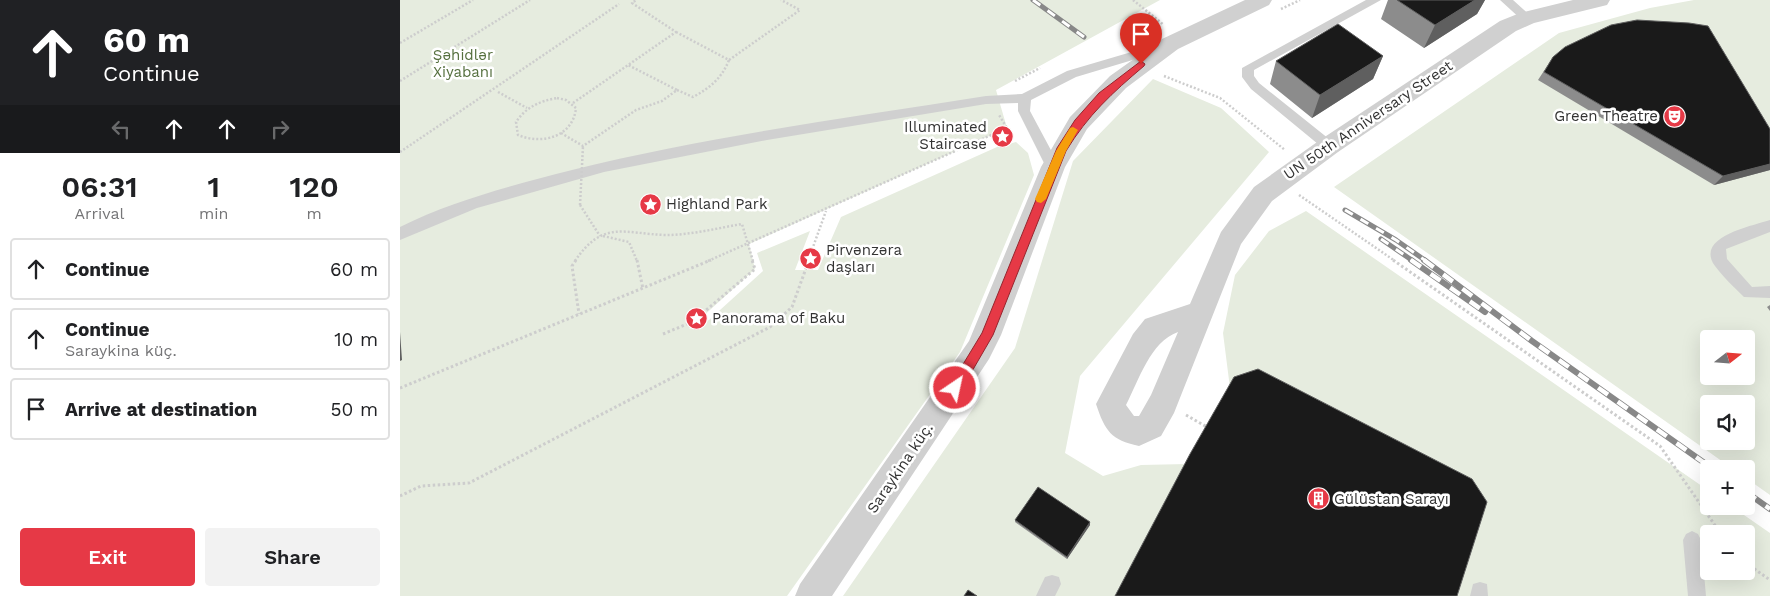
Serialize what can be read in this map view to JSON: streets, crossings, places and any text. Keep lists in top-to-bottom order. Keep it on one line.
{"streets":{"street":["UN 50th Anniversary Street","Saraykina küç."]},"parks":["Şəhidlər Xiyabanı"],"places":{"theatre":["Green Theatre"],"place":["Illuminated Staircase","Highland Park","Pirvənzəra daşları","Panorama of Baku"],"building":["Gülüstan Sarayı"]},"north":"right","page":{"turn":["60 m","Continue"],"eta":["06:31","Arrival","1","min","120","m"],"list":[{"name":"Continue","value":"60 m"},{"name":"Continue","note":"Saraykina küç.","value":"10 m"},{"name":"Arrive at destination","value":"50 m"}],"map_buttons":["+","−"],"buttons":["Exit","Share"]}}
